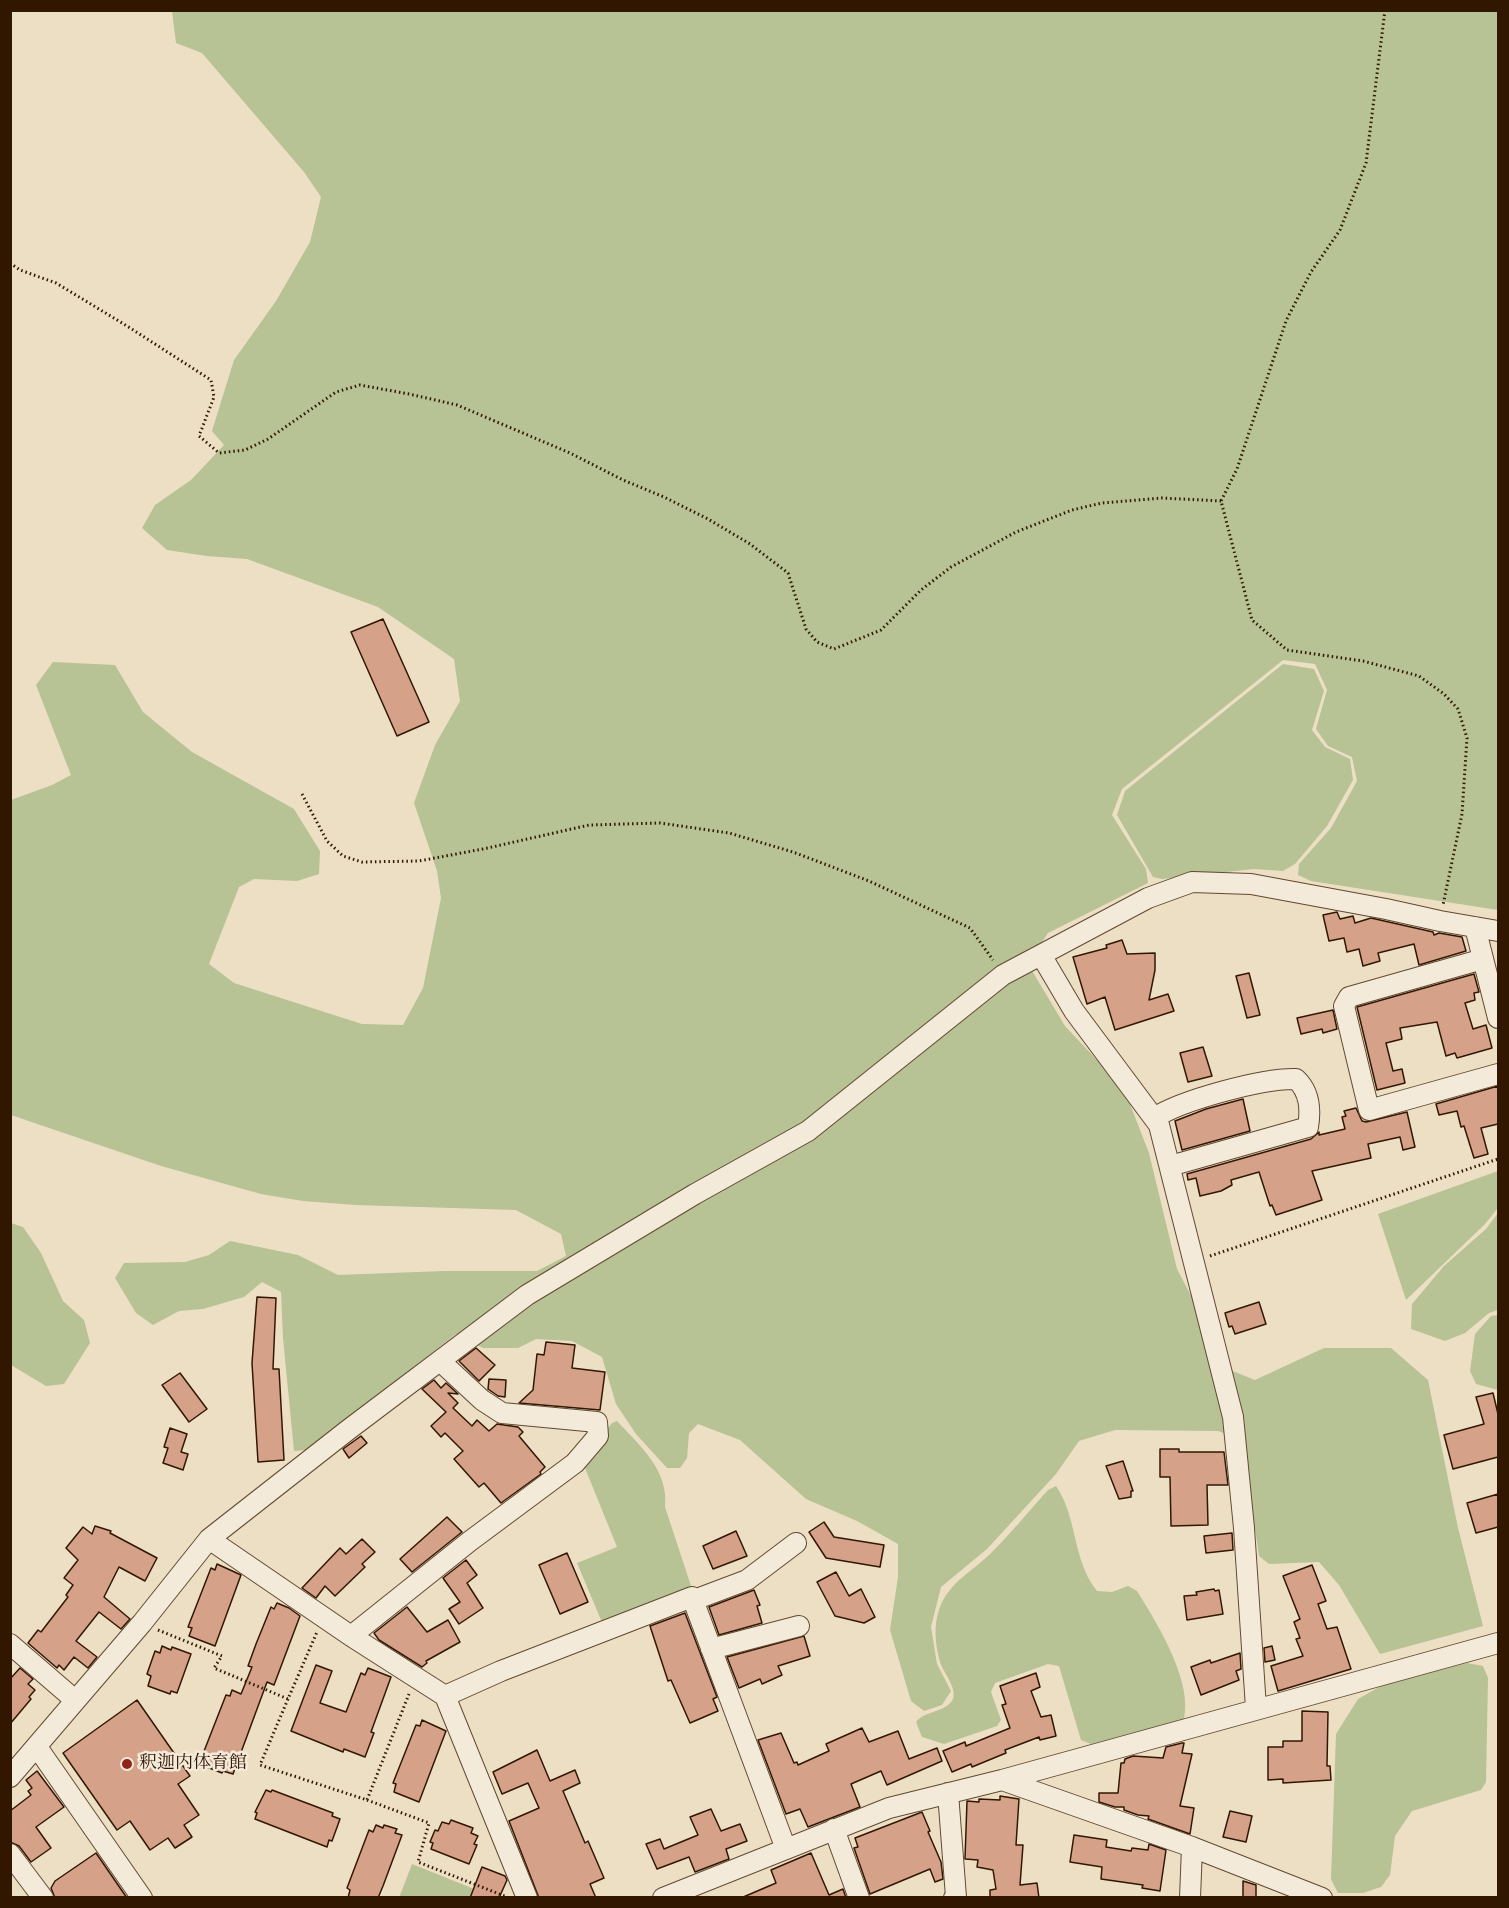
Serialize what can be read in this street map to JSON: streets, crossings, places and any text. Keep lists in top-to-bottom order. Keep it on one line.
{"places":["釈迦内体育館"]}
